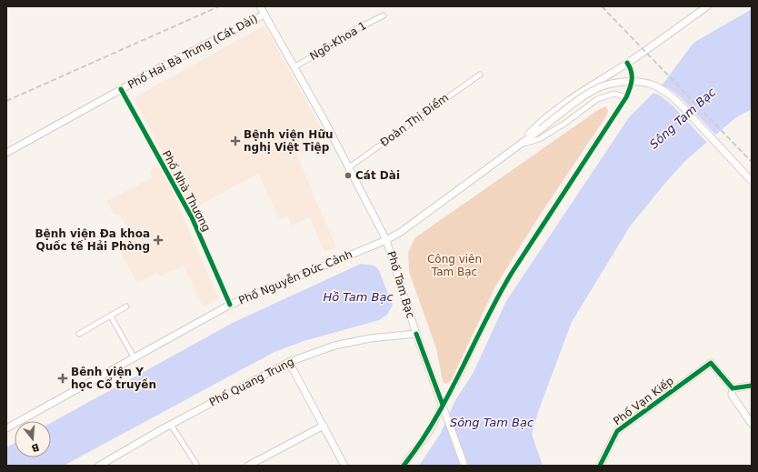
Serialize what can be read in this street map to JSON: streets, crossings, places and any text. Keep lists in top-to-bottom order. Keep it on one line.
{"streets":{"main road":["Phố Hai Bà Trưng (Cát Dài)","Phố Nguyễn Đức Cảnh","Phố Tam Bạc","Phố Quang Trung","Phố Vạn Kiếp"],"street":["Ngõ-Khoa 1","Đoàn Thị Điểm","Phố Nhà Thương"]},"crossings":[["Ngõ-Khoa 1","Phố Tam Bạc"],["Phố Hai Bà Trưng (Cát Dài)","Phố Nhà Thương"],["Phố Hai Bà Trưng (Cát Dài)","Phố Tam Bạc"],["Đoàn Thị Điểm","Phố Tam Bạc"],["Phố Nhà Thương","Phố Nguyễn Đức Cảnh"],["Phố Nguyễn Đức Cảnh","Phố Tam Bạc"],["Phố Tam Bạc","Phố Quang Trung"]],"water":["Sông Tam Bạc","Hồ Tam Bạc"],"parks":["Công viên Tam Bạc"],"places":{"health":["Bệnh viện Hữu nghị Việt Tiệp","Bệnh viện Đa khoa Quốc tế Hải Phòng","Bênh viện Y học Cổ truyền"],"other":["Cát Dài"]},"north":"bottom"}
